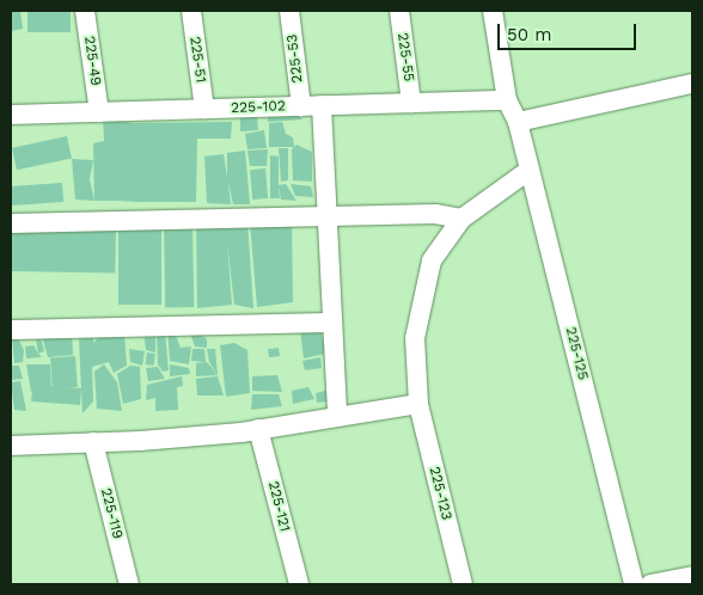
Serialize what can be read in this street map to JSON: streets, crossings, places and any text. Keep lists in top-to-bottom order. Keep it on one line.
{"streets":{"street":["225-55","225-53","225-51","225-49","225-102","225-125","225-123","225-121","225-119"]},"crossings":[["225-55","225-102"],["225-53","225-102"],["225-51","225-102"],["225-49","225-102"],["225-102","225-125"],["225-125","225-123"]],"scale_bar":"50 m"}
